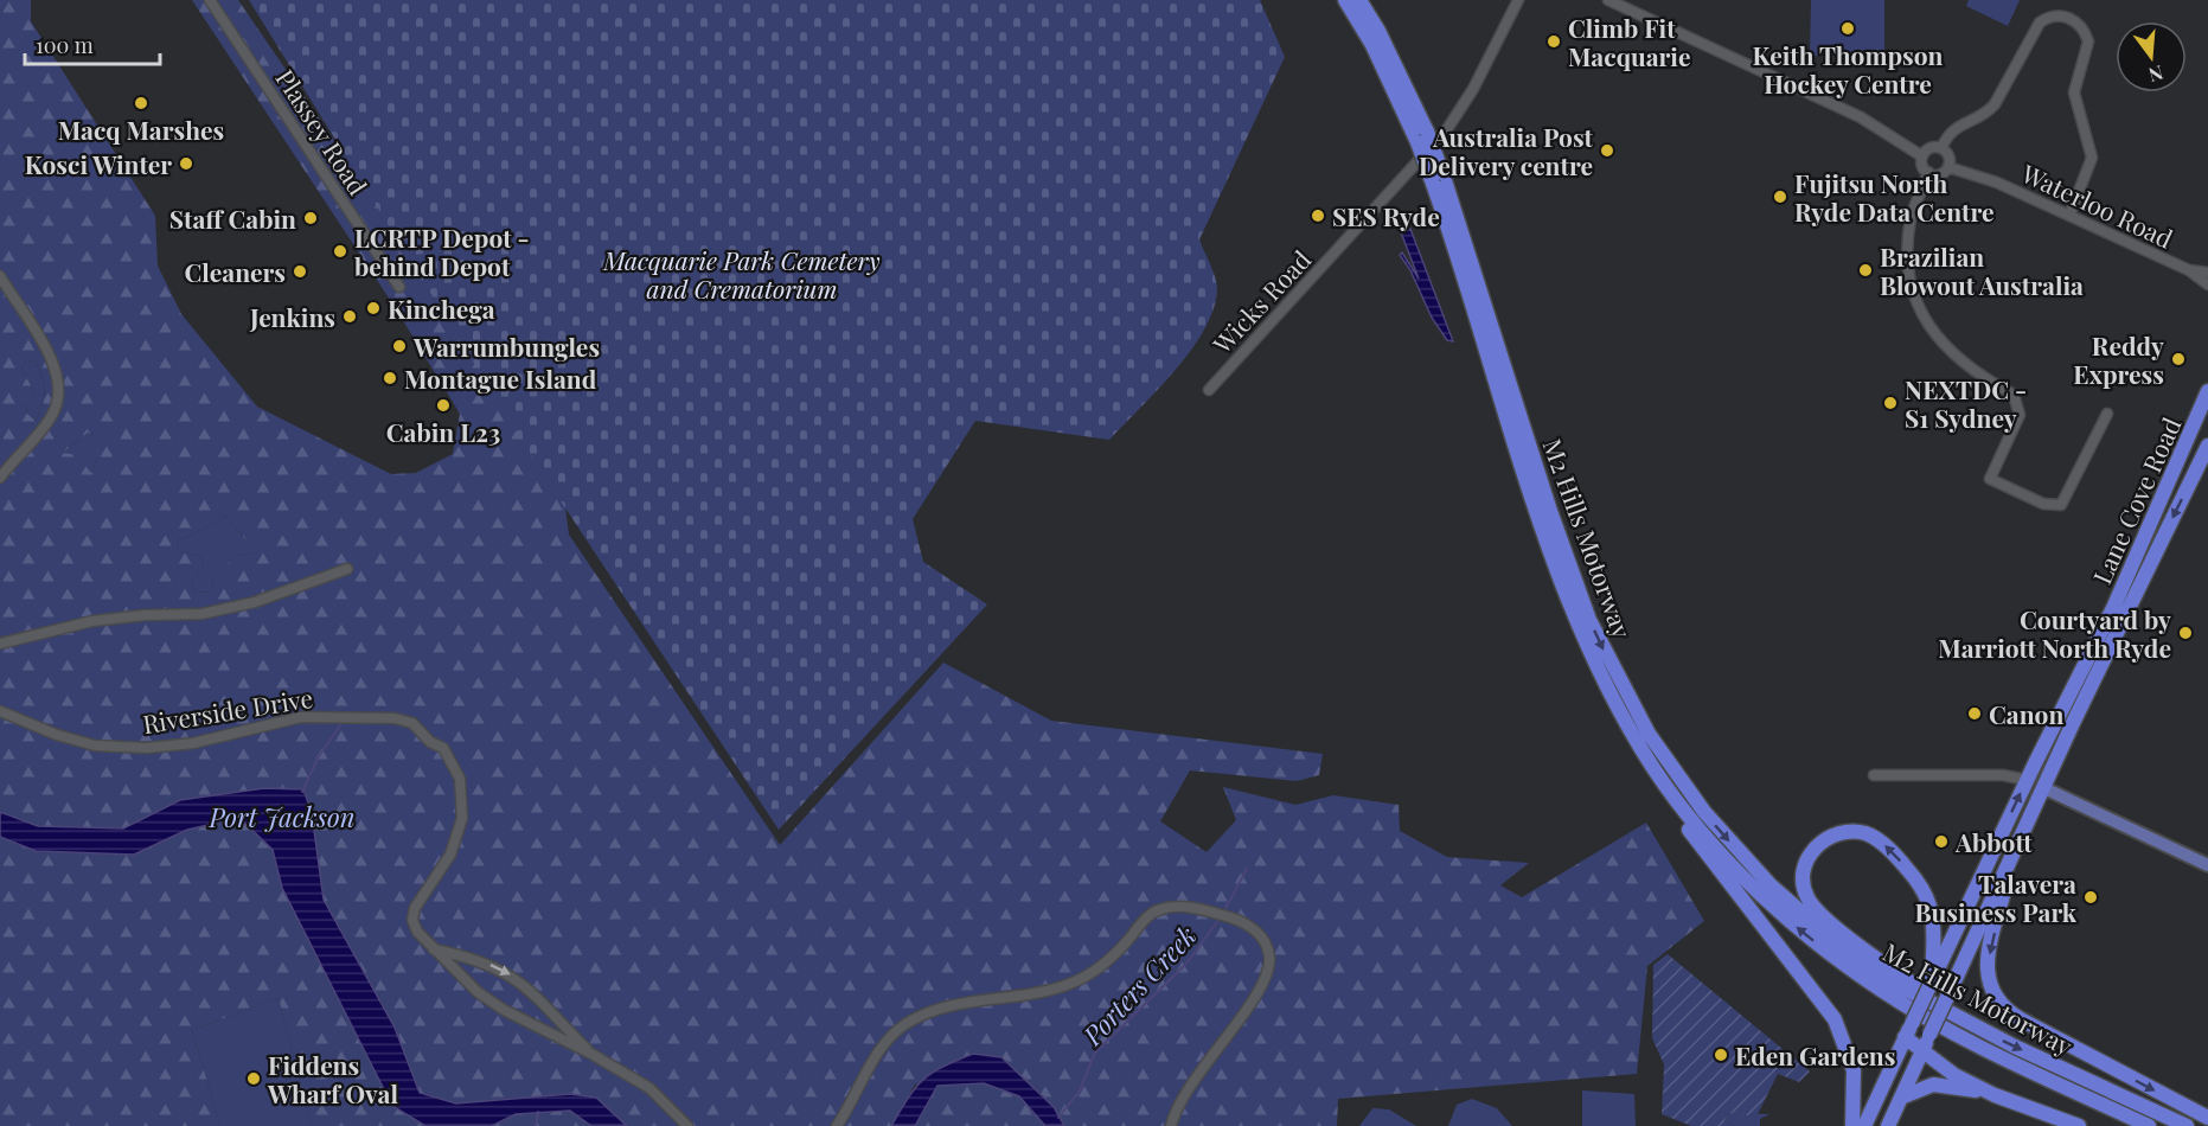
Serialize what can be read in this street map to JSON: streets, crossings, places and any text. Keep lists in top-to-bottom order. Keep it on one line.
{"streets":{"highway":["Lane Cove Road","M2 Hills Motorway"],"street":["Plassey Road","Waterloo Road","Wicks Road","Riverside Drive"]},"water":["Port Jackson","Porters Creek"],"parks":["Macquarie Park Cemetery and Crematorium"],"places":["Keith Thompson Hockey Centre","Climb Fit Macquarie","Macq Marshes","Australia Post Delivery centre","Kosci Winter","Fujitsu North Ryde Data Centre","SES Ryde","Staff Cabin","LCRTP Depot - behind Depot","Brazilian Blowout Australia","Cleaners","Kinchega","Jenkins","Warrumbungles","Reddy Express","Montague Island","NEXTDC - S1 Sydney","Cabin L23","Courtyard by Marriott North Ryde","Canon","Abbott","Talavera Business Park","Eden Gardens","Fiddens Wharf Oval"],"scale_bar":"100 m","north":"bottom"}
